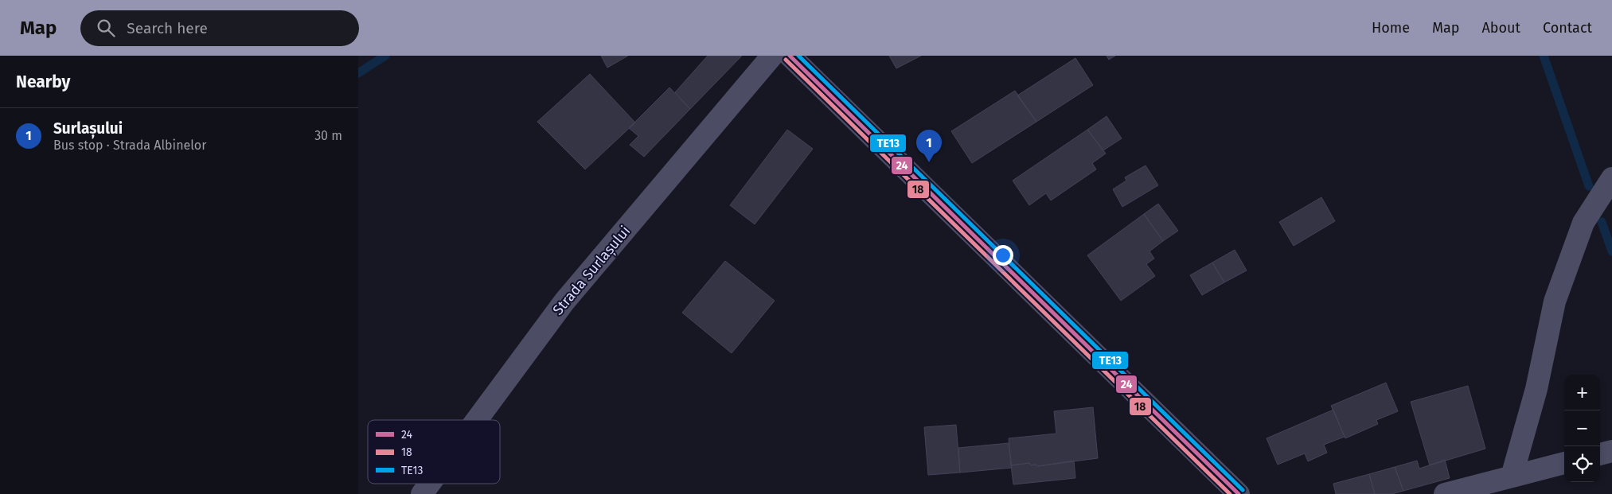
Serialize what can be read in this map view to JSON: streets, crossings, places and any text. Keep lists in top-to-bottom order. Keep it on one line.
{"streets":{"street":["Strada Surlașului"]},"lines":["transit line 24","transit line TE13","transit line 18"],"legend":["24","18","TE13"],"page":{"header":"Map","search":"Search here","nav":["Home","Map","About","Contact"],"heading":"Nearby","list":[{"mark":"1","name":"Surlașului","note":"Bus stop · Strada Albinelor","value":"30 m"}],"pins":"1","map_buttons":["+","−"]}}
